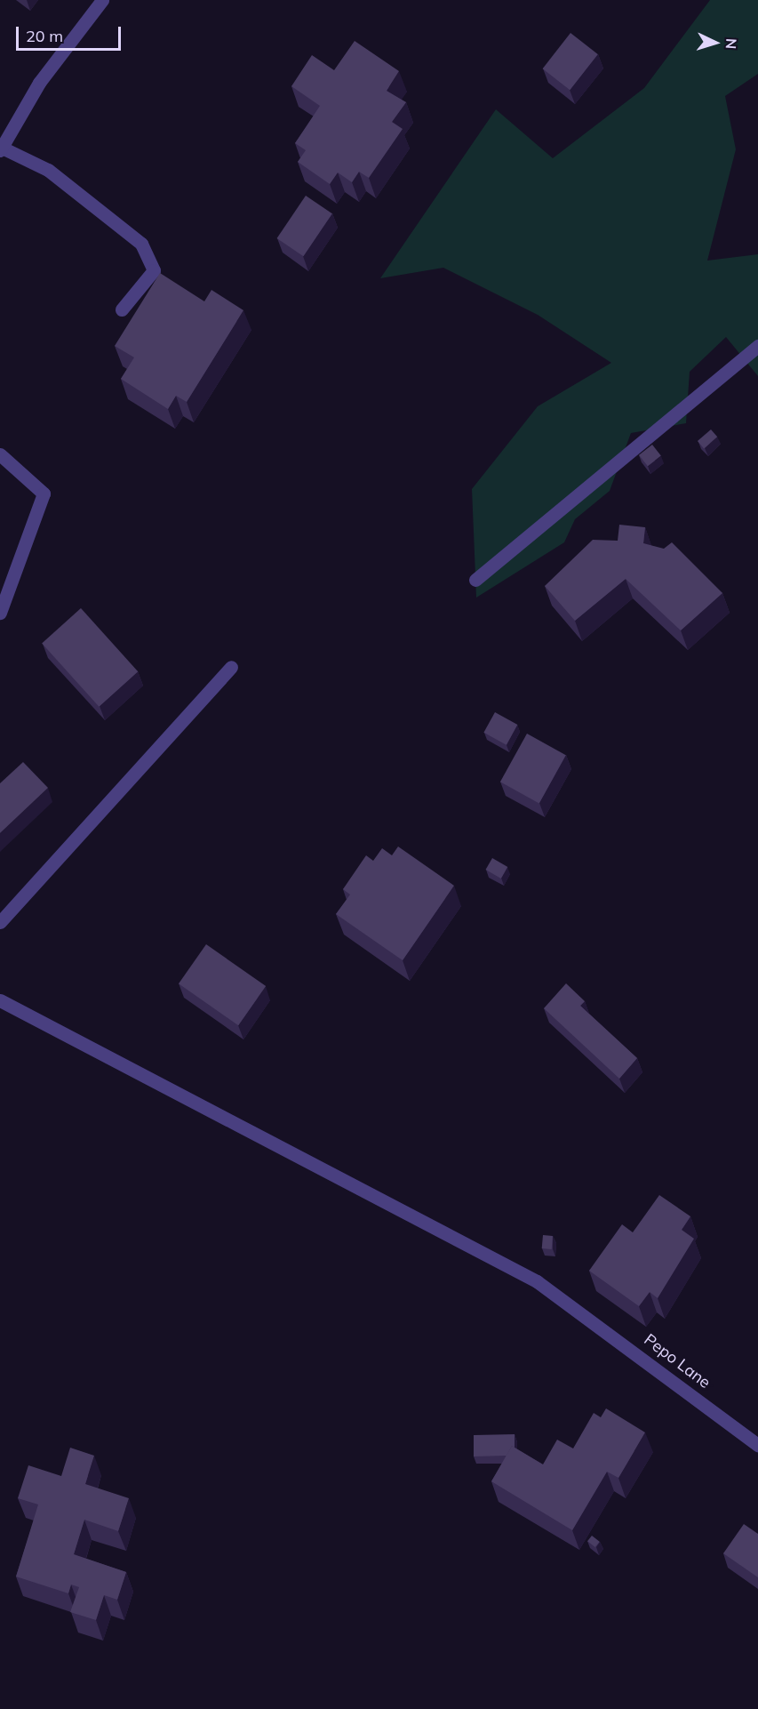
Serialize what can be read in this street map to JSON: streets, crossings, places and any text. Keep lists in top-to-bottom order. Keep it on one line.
{"streets":{"street":["Pepo Lane"]},"scale_bar":"20 m","north":"right"}
